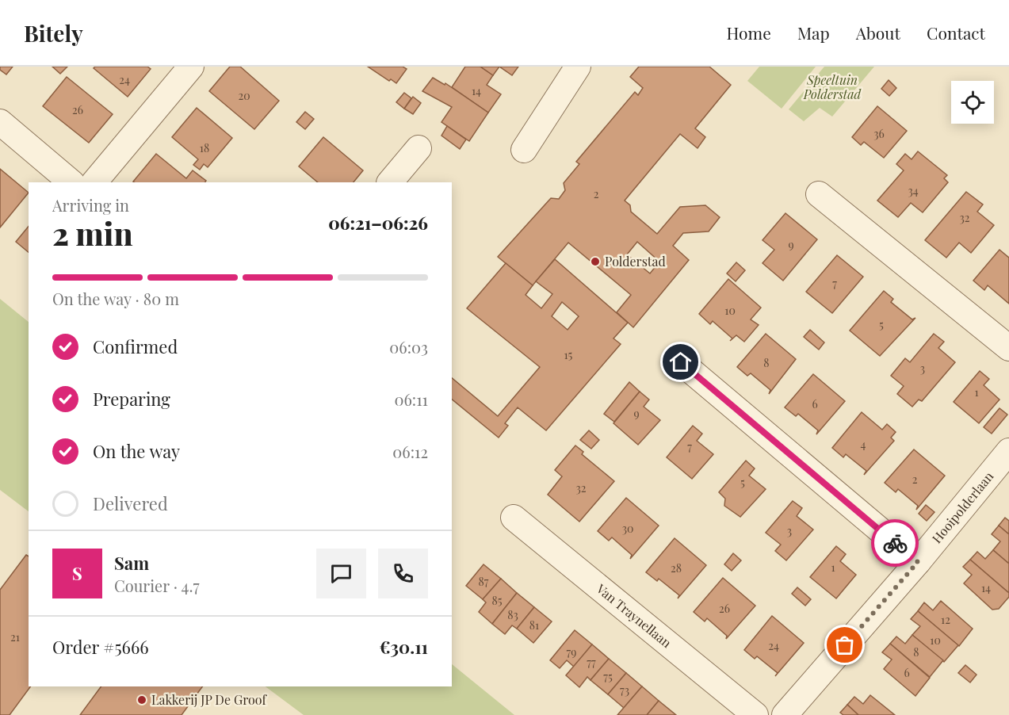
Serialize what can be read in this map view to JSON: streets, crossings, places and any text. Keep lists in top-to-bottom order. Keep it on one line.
{"streets":{"street":["Hooipolderlaan","Van Traynellaan"]},"parks":["Speeltuin Polderstad"],"places":["Polderstad","Lakkerij JP De Groof"],"house_numbers":["24","14","20","26","36","18","34","2","32","9","7","10","5","15","8","3","1","6","9","4","7","2","5","32","30","3","1","28","87","14","85","26","83","12","81","21","10","24","79","8","77","6","75","73"],"page":{"header":"Bitely","nav":["Home","Map","About","Contact"],"heading":["2 min","Arriving in","06:21–06:26"],"panel":["Sam","Courier · 4.7","Order #5666","€30.11"],"bar":"On the way · 80 m","list":[["Confirmed","06:03"],["Preparing","06:11"],["On the way","06:12"],"Delivered"],"round":"S"}}
